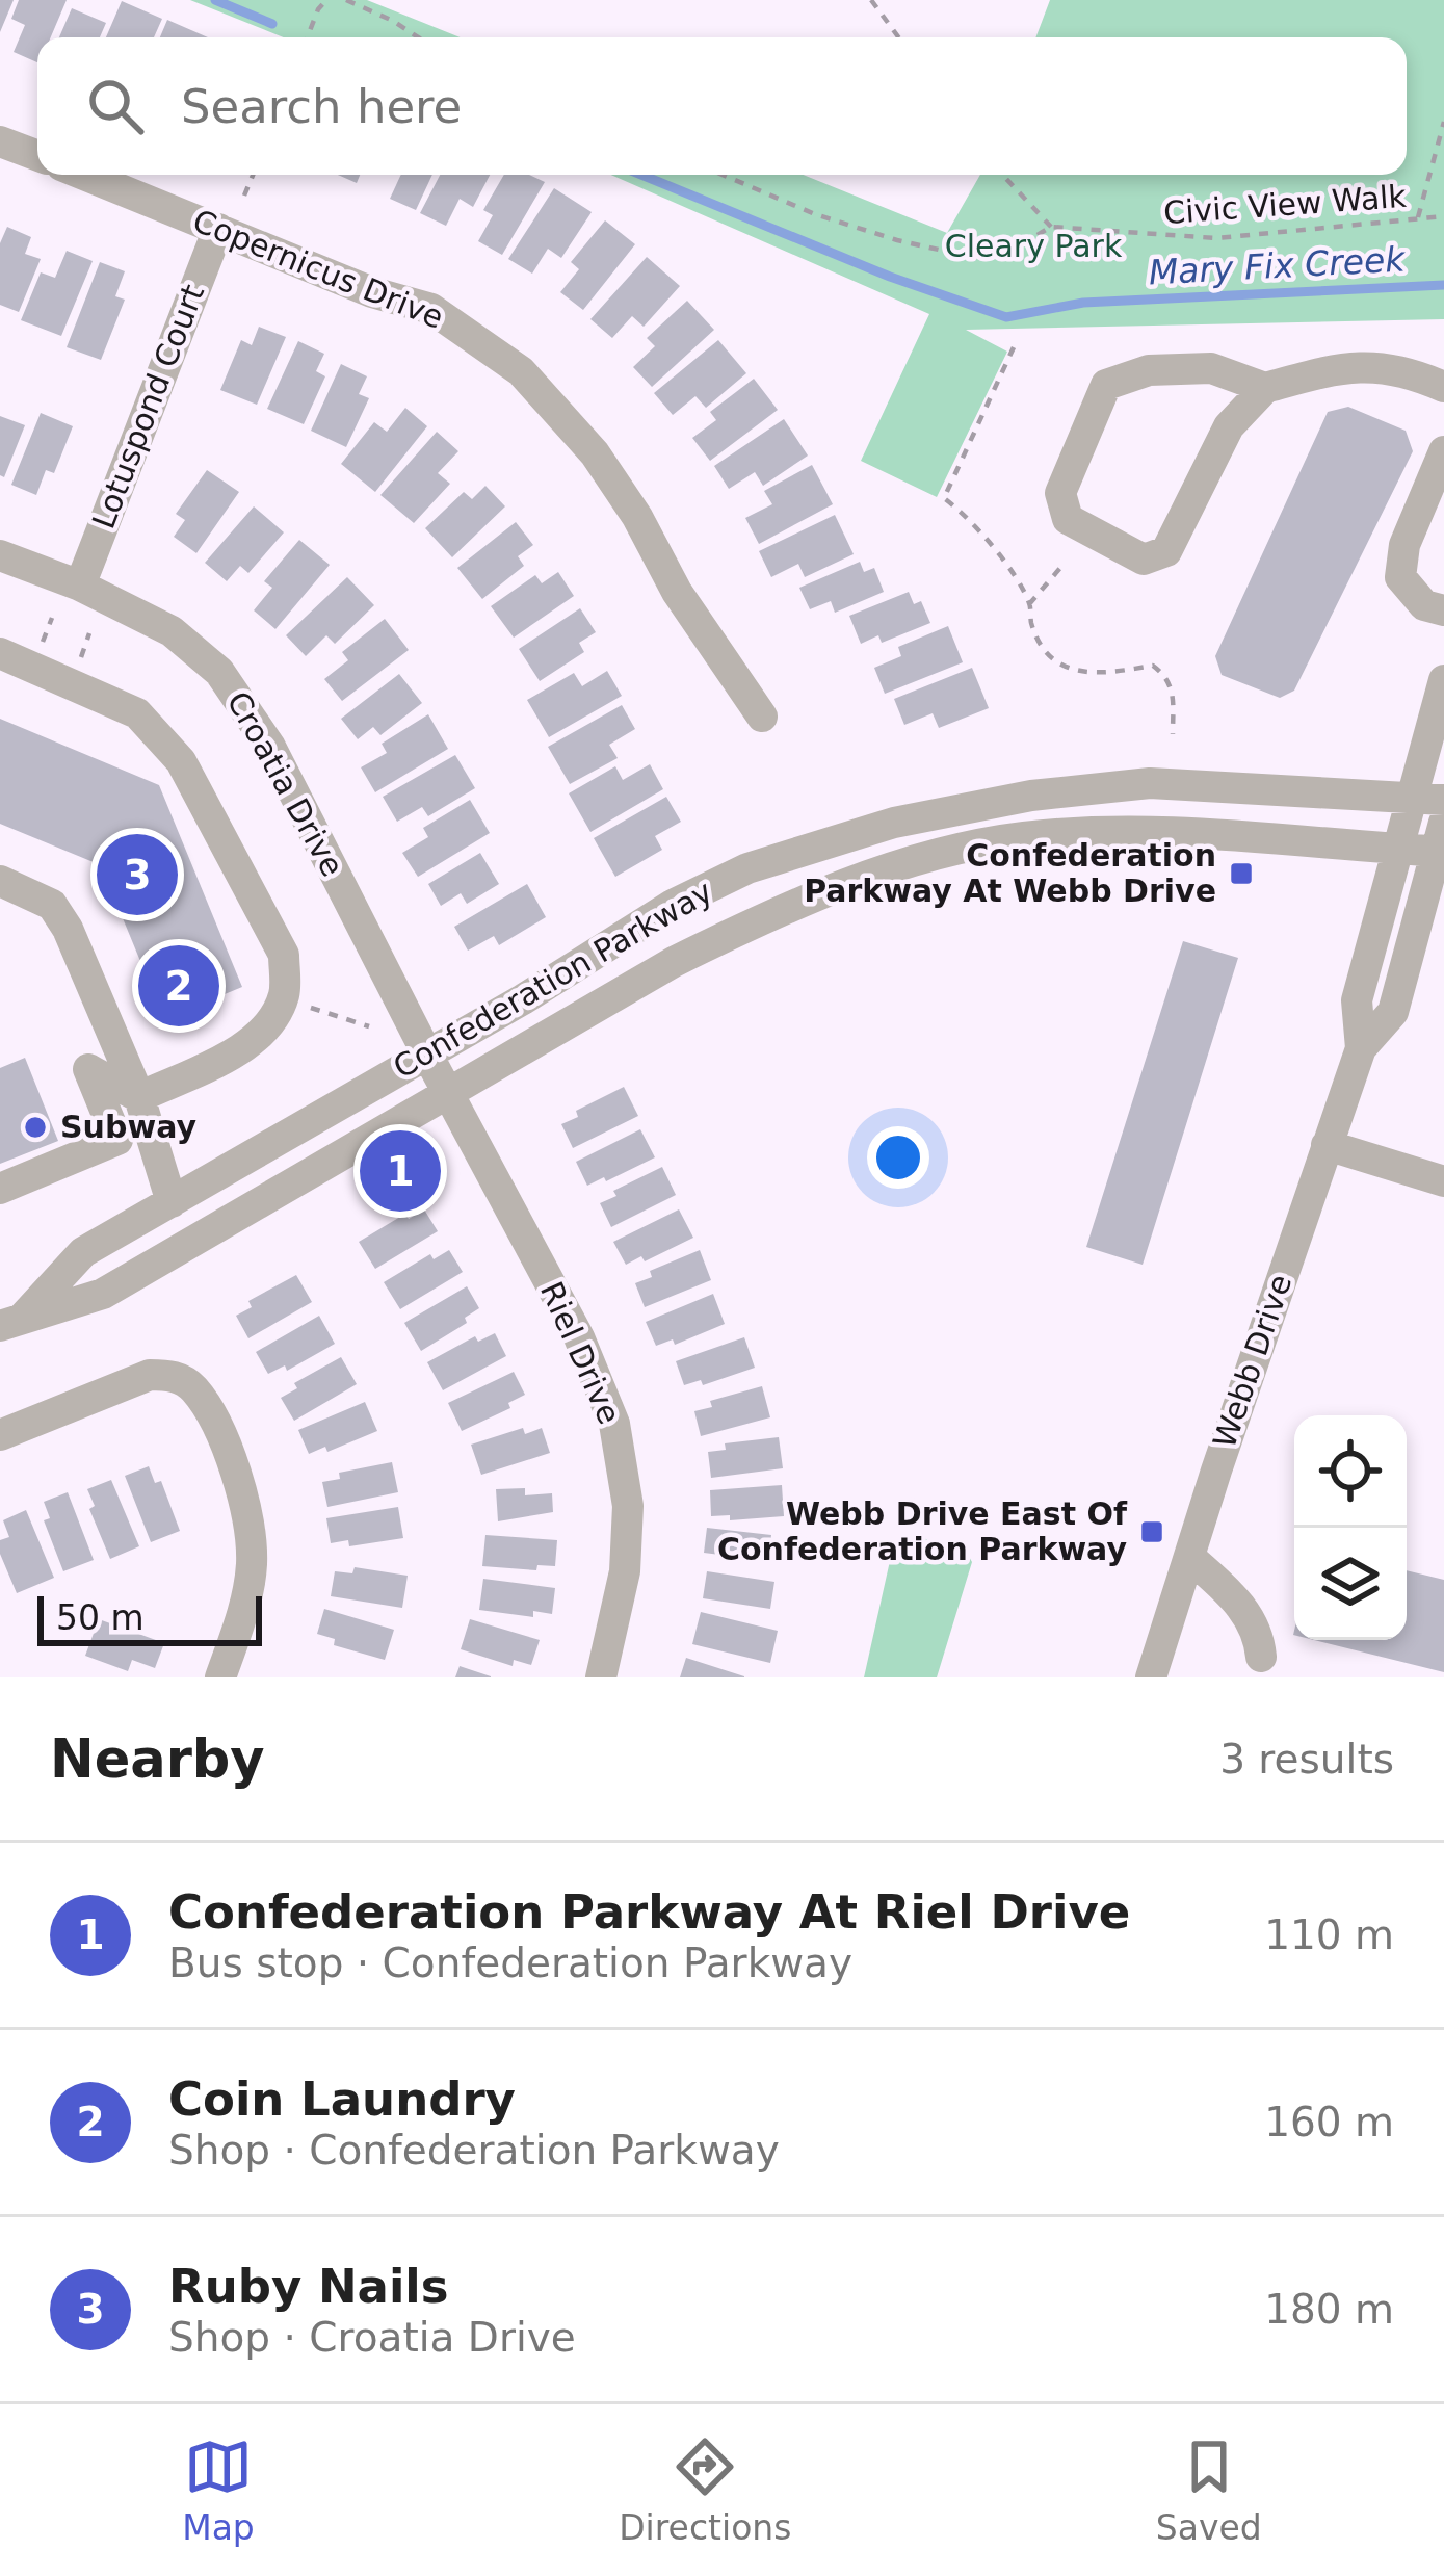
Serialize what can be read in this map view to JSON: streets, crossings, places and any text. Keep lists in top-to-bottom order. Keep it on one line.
{"streets":{"street":["Copernicus Drive","Lotuspond Court","Croatia Drive","Confederation Parkway","Riel Drive","Webb Drive"],"path":["Civic View Walk"]},"crossings":[["Copernicus Drive","Lotuspond Court"],["Lotuspond Court","Croatia Drive"],["Croatia Drive","Confederation Parkway"],["Croatia Drive","Riel Drive"],["Confederation Parkway","Riel Drive"],["Confederation Parkway","Webb Drive"]],"water":["Mary Fix Creek"],"parks":["Cleary Park"],"places":{"transit":["Confederation Parkway At Webb Drive","Webb Drive East Of Confederation Parkway"],"other":["Subway"]},"scale_bar":"50 m","page":{"search":"Search here","pins":["3","2","1"],"scale":"50 m","heading":["Nearby","3 results"],"list":[{"mark":"1","name":"Confederation Parkway At Riel Drive","note":"Bus stop · Confederation Parkway","value":"110 m"},{"mark":"2","name":"Coin Laundry","note":"Shop · Confederation Parkway","value":"160 m"},{"mark":"3","name":"Ruby Nails","note":"Shop · Croatia Drive","value":"180 m"}],"nav":["Map","Directions","Saved"]}}
